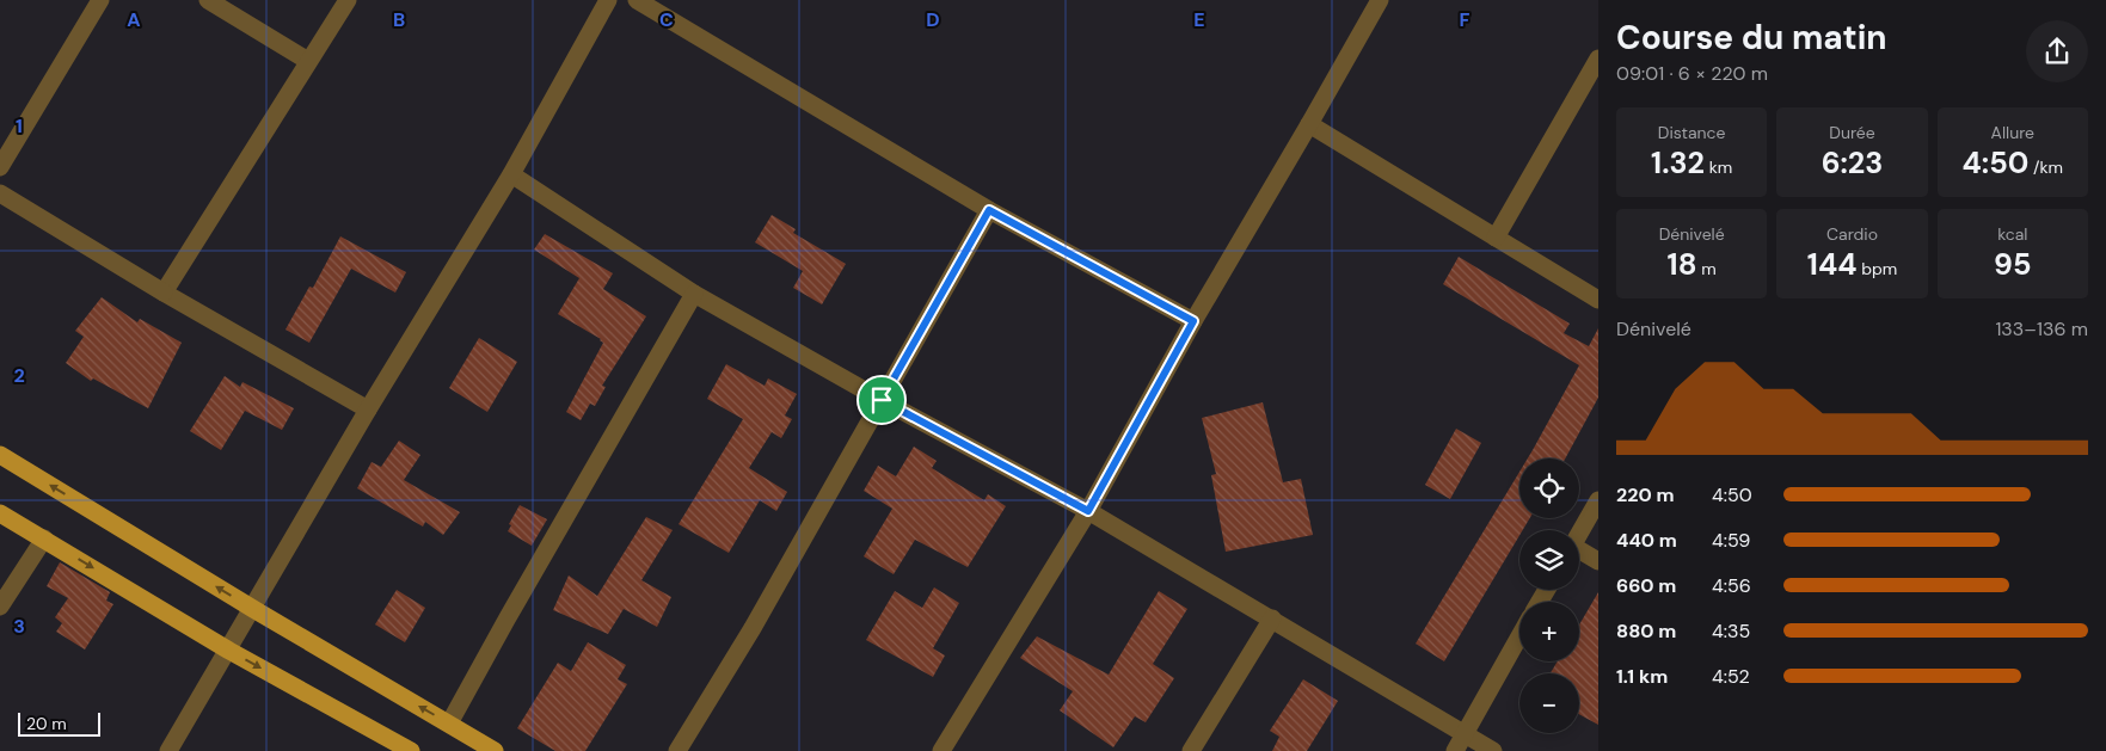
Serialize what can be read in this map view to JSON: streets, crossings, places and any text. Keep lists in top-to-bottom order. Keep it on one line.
{"scale_bar":"20 m","page":{"heading":["Course du matin","09:01 · 6 × 220 m"],"stats":[["Distance","1.32 km"],["Durée","6:23"],["Allure","4:50 /km"],["Dénivelé","18 m"],["Cardio","144 bpm"],["kcal","95"]],"chart":["Dénivelé","133–136 m"],"map_buttons":["+","−"],"list":[{"name":"220 m","note":"4:50"},{"name":"440 m","note":"4:59"},{"name":"660 m","note":"4:56"},{"name":"880 m","note":"4:35"},{"name":"1.1 km","note":"4:52"}],"scale":"20 m"},"grid":{"columns":["A","B","C","D","E","F"],"rows":["1","2","3"]}}
